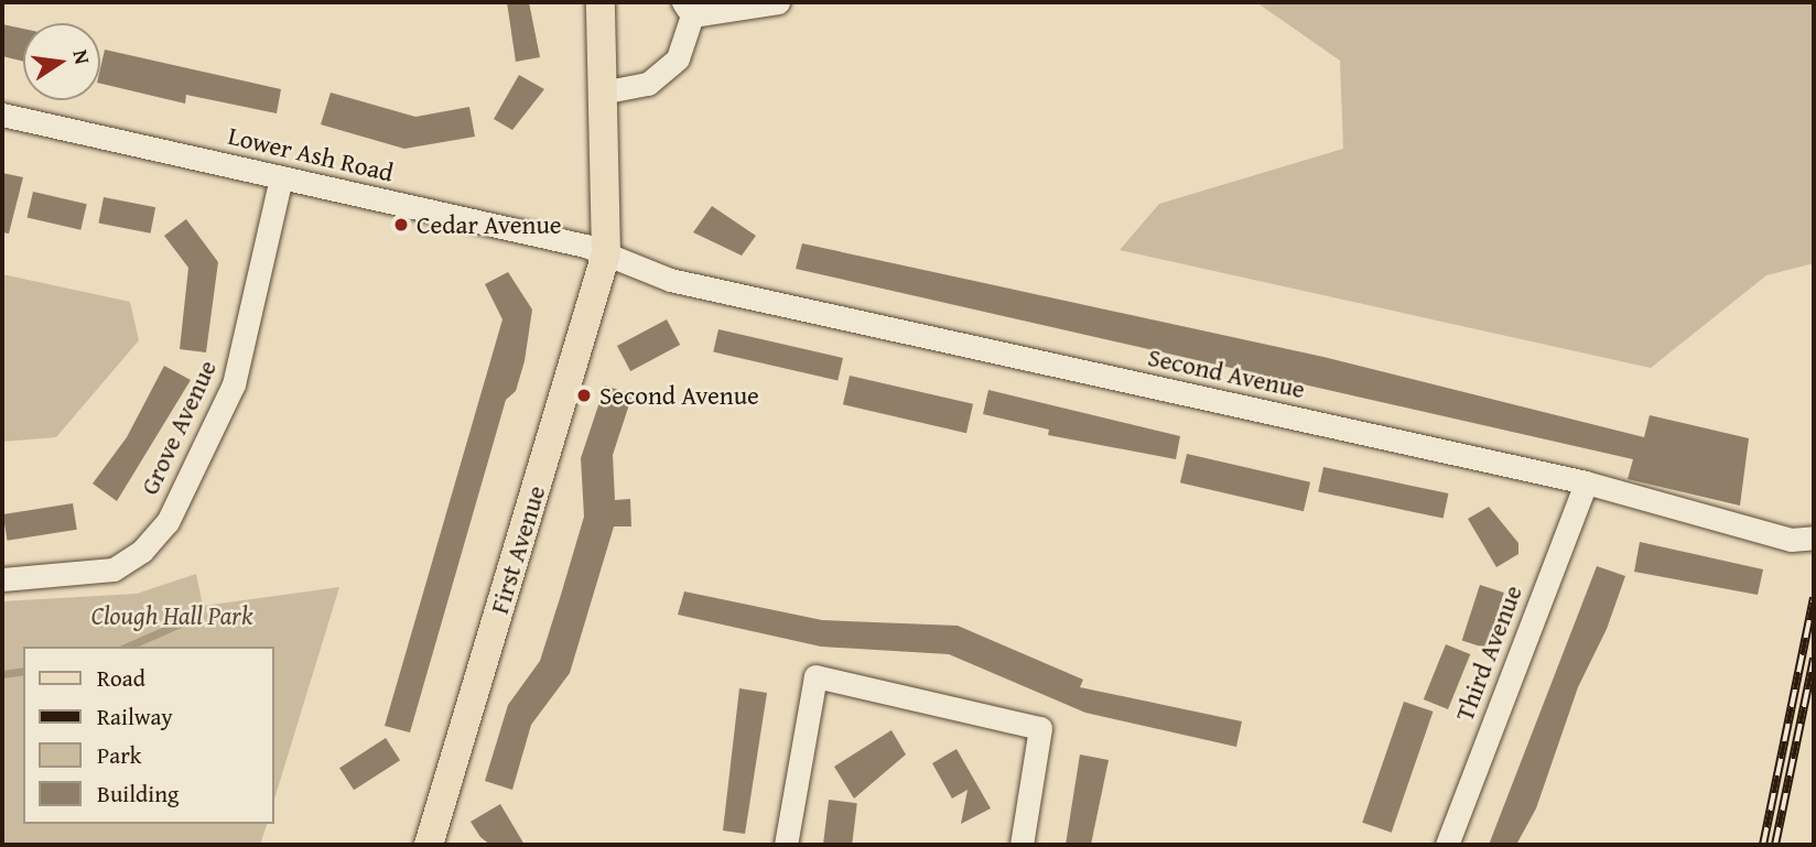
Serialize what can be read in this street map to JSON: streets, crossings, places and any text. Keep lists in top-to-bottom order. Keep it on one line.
{"streets":{"main road":["First Avenue"],"street":["Lower Ash Road","Second Avenue","Grove Avenue","Third Avenue"]},"crossings":[["Lower Ash Road","Second Avenue"],["Lower Ash Road","Grove Avenue"],["Lower Ash Road","First Avenue"],["Second Avenue","First Avenue"],["Second Avenue","Third Avenue"]],"parks":["Clough Hall Park"],"places":["Cedar Avenue","Second Avenue"],"legend":["Road","Railway","Park","Building"],"north":"right"}
